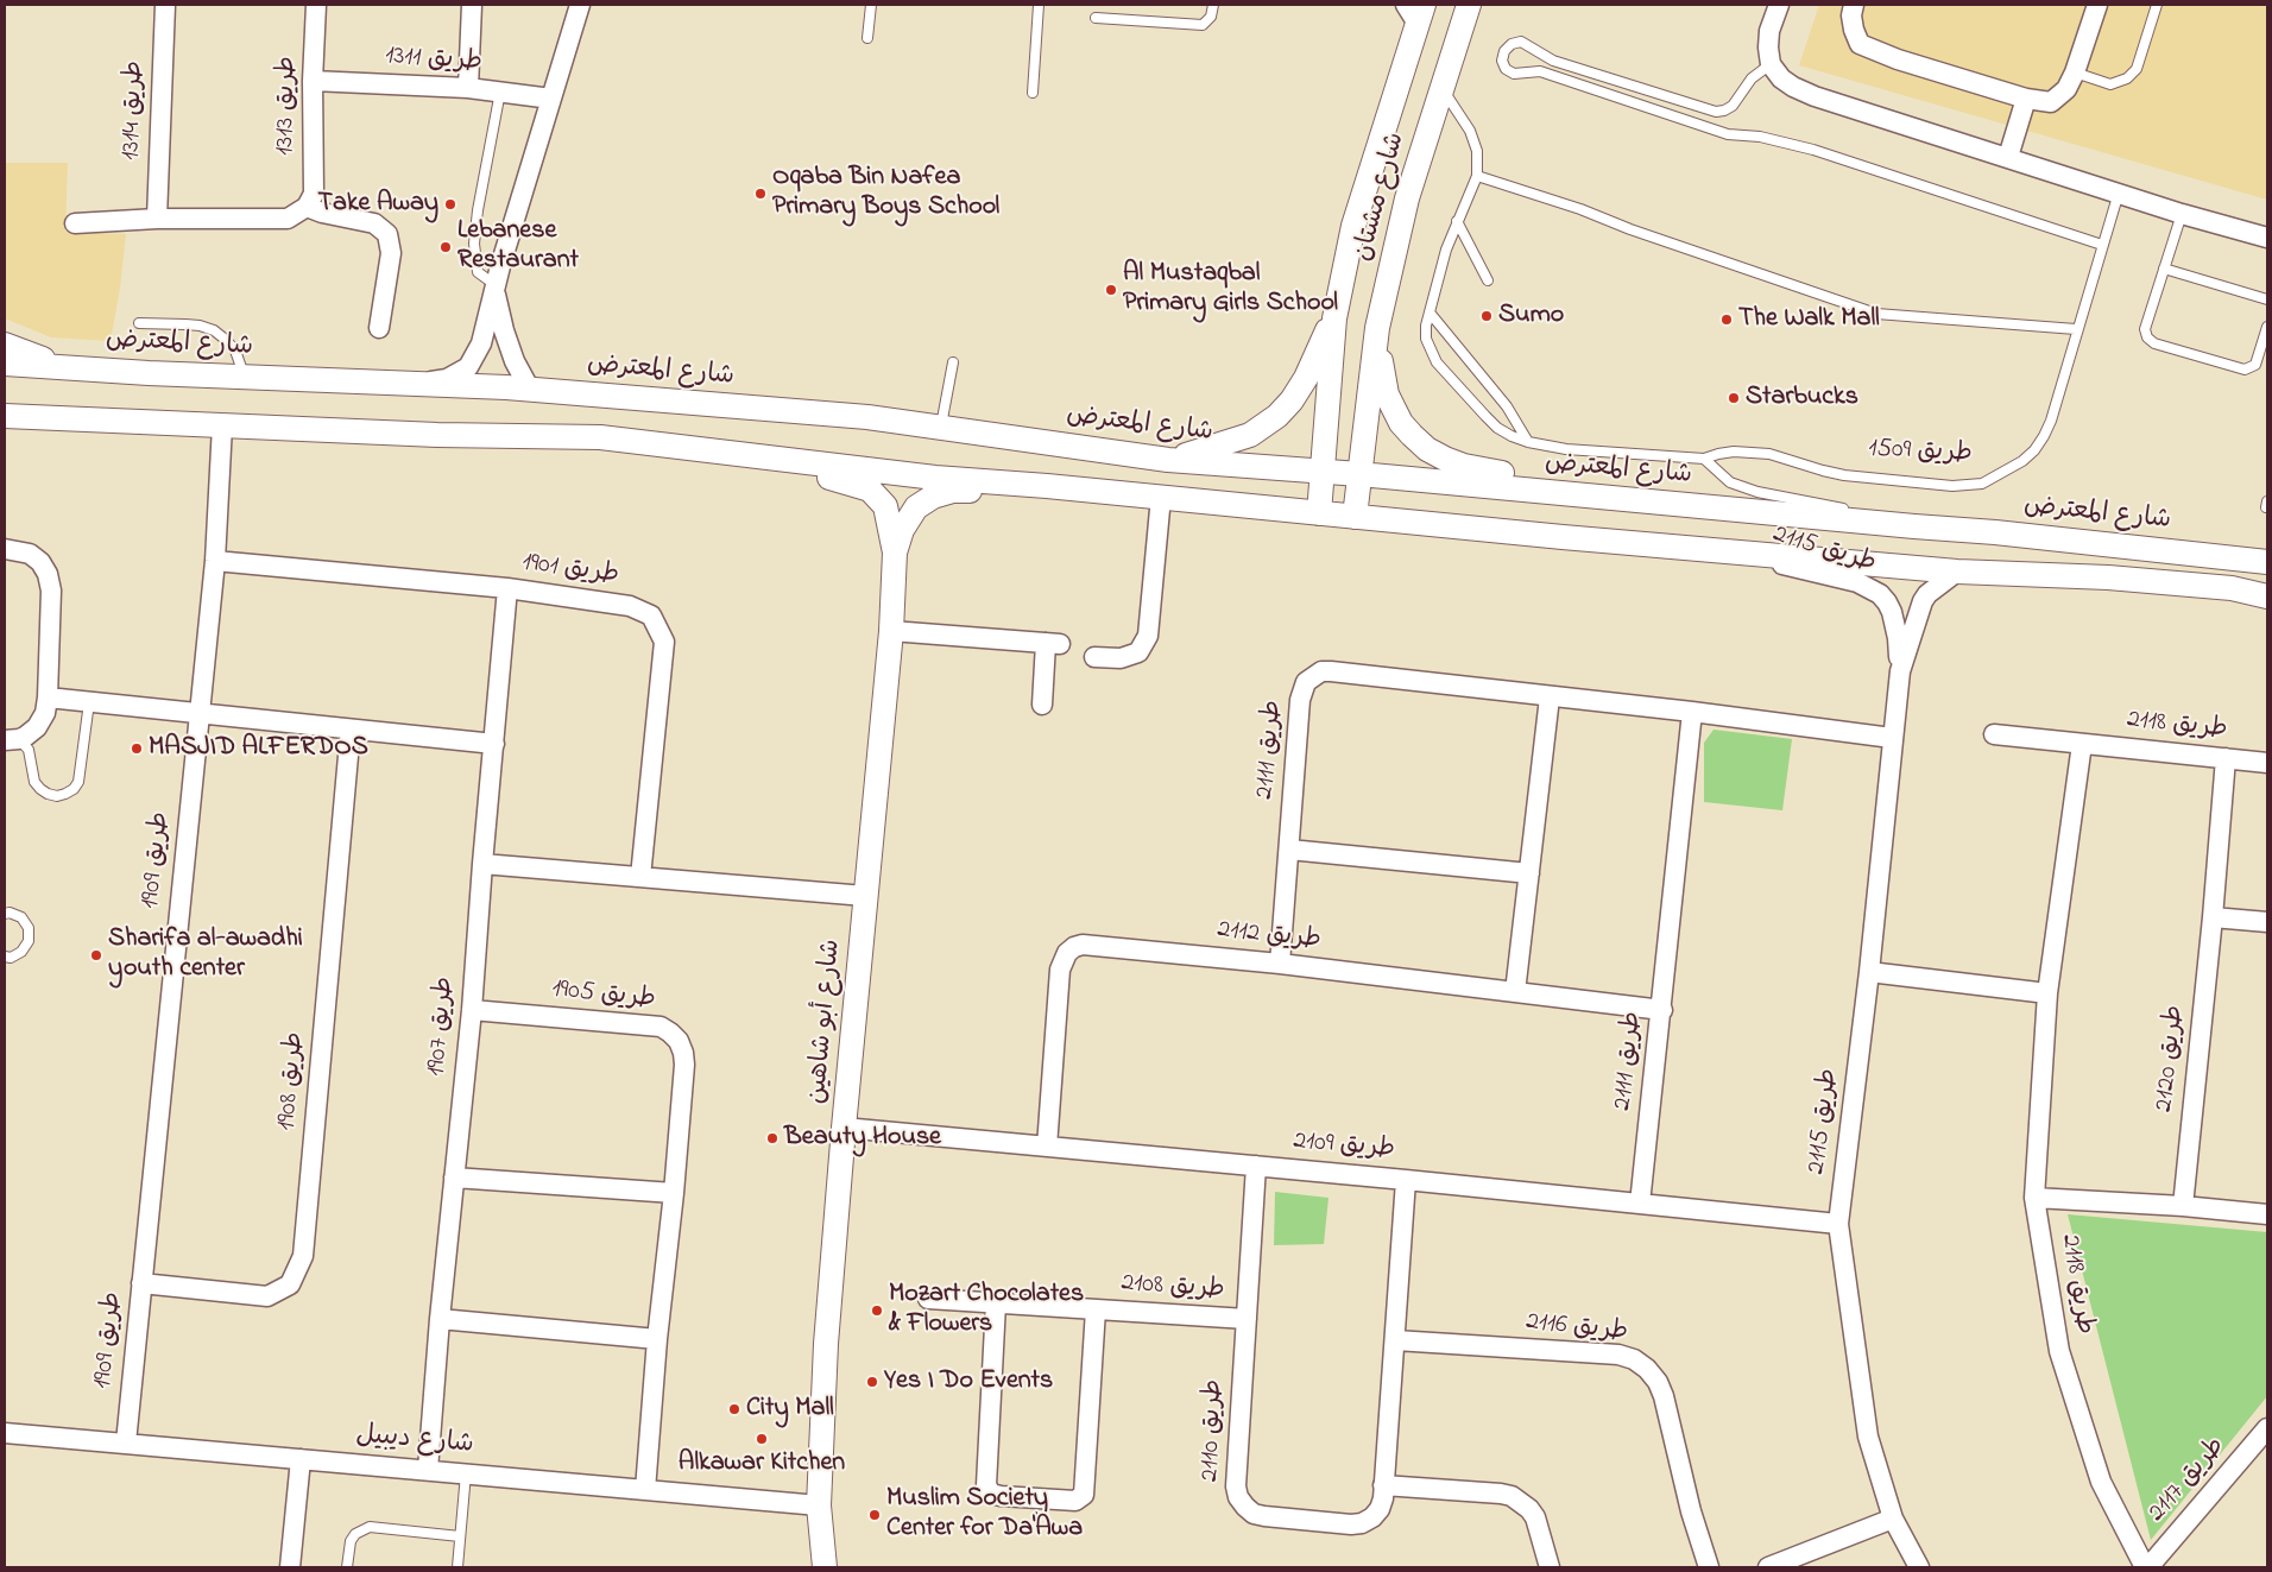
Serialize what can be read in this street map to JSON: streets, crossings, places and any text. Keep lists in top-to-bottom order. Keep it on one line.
{"streets":{"street":["طريق 1311","طريق 1313","طريق 1314","شارع مشتان","شارع المعترض","طريق 2115","طريق 1901","طريق 2118","طريق 2111","طريق 1909","طريق 2112","طريق 1905","شارع أبو شاهين","طريق 1907","طريق 2120","طريق 1908","طريق 2109","طريق 2108","طريق 2116","طريق 2110","شارع ديبيل","طريق 2117"],"lane":["طريق 1509"]},"crossings":[["طريق 1311","طريق 1313"],["شارع مشتان","شارع المعترض"],["طريق 2115","طريق 2111"],["طريق 2115","طريق 2109"],["طريق 1901","طريق 1909"],["طريق 1901","طريق 1907"],["طريق 2118","طريق 2120"],["طريق 2118","طريق 2117"],["طريق 2111","طريق 2112"],["طريق 2111","طريق 2109"],["طريق 1909","طريق 1908"],["طريق 1909","شارع ديبيل"],["طريق 2112","طريق 2109"],["طريق 1905","طريق 1907"],["طريق 1905","شارع ديبيل"],["شارع أبو شاهين","طريق 2109"],["شارع أبو شاهين","شارع ديبيل"],["طريق 1907","شارع ديبيل"],["طريق 2109","طريق 2110"],["طريق 2108","طريق 2110"],["طريق 2116","طريق 2110"]],"places":["Oqaba Bin Nafea Primary Boys School","Take Away","Lebanese Restaurant","Al Mustaqbal Primary Girls School","Sumo","The Walk Mall","Starbucks","MASJID ALFERDOS","Sharifa al-awadhi youth center","Beauty House","Mozart Chocolates & Flowers","Yes I Do Events","City Mall","Alkawar Kitchen","Muslim Society Center for Da'Awa"]}
